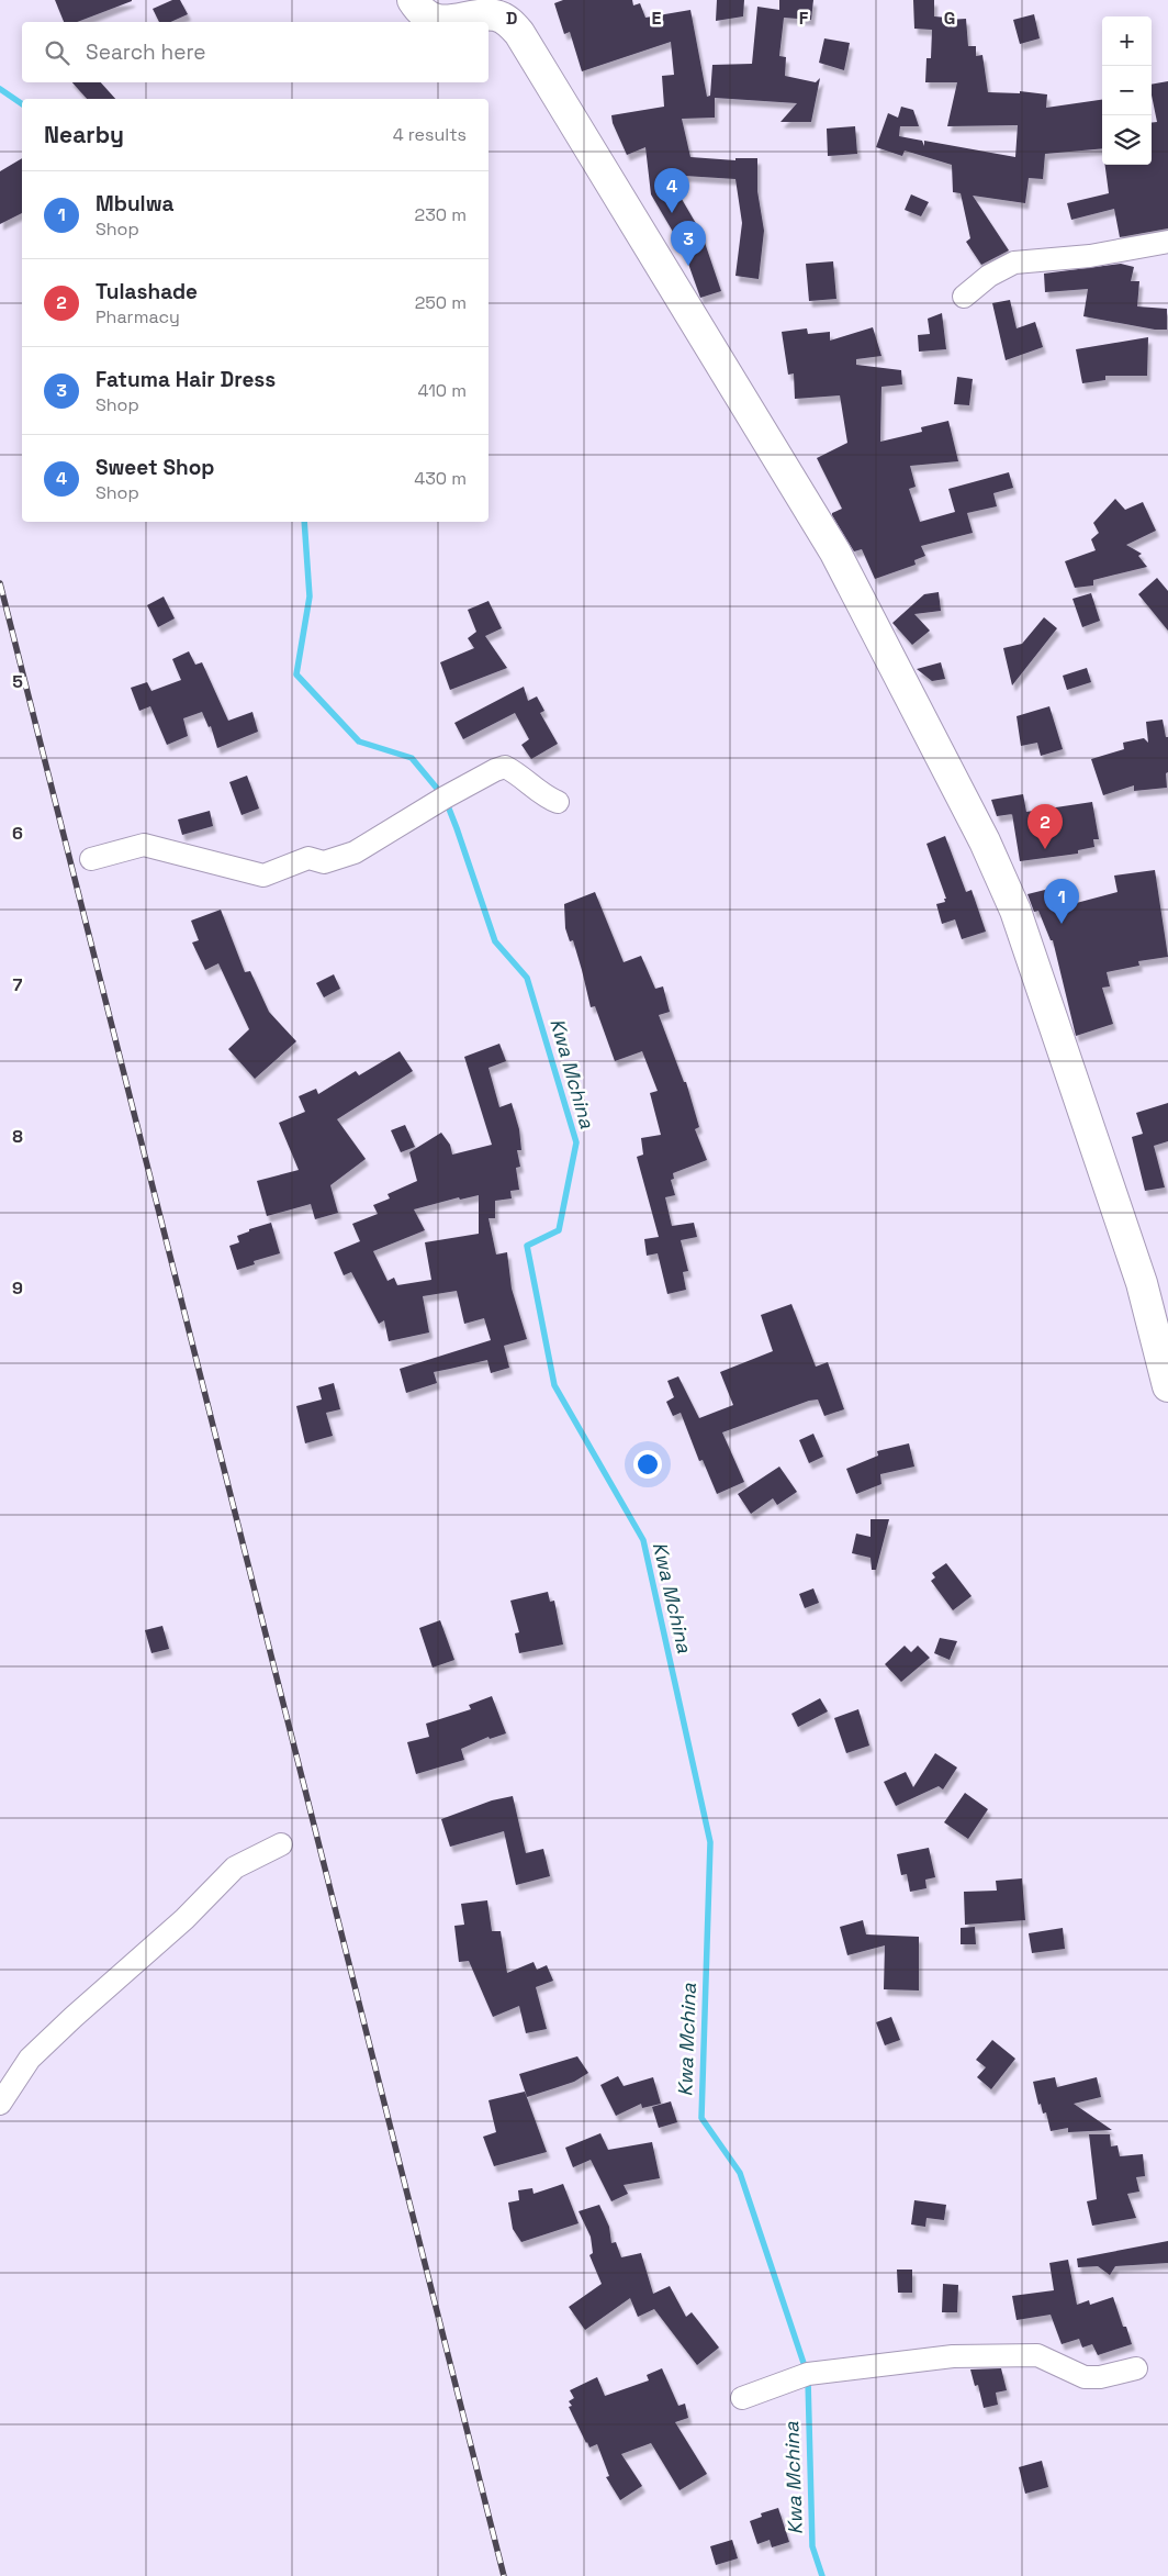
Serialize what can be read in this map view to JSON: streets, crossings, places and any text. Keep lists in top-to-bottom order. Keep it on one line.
{"water":["Kwa Mchina"],"page":{"map_buttons":["+","−"],"search":"Search here","heading":["Nearby","4 results"],"pins":["4","3","2","1"],"list":[{"mark":"1","name":"Mbulwa","note":"Shop","value":"230 m"},{"mark":"2","name":"Tulashade","note":"Pharmacy","value":"250 m"},{"mark":"3","name":"Fatuma Hair Dress","note":"Shop","value":"410 m"},{"mark":"4","name":"Sweet Shop","note":"Shop","value":"430 m"}]},"grid":{"columns":["D","E","F","G"],"rows":["5","6","7","8","9"]}}
